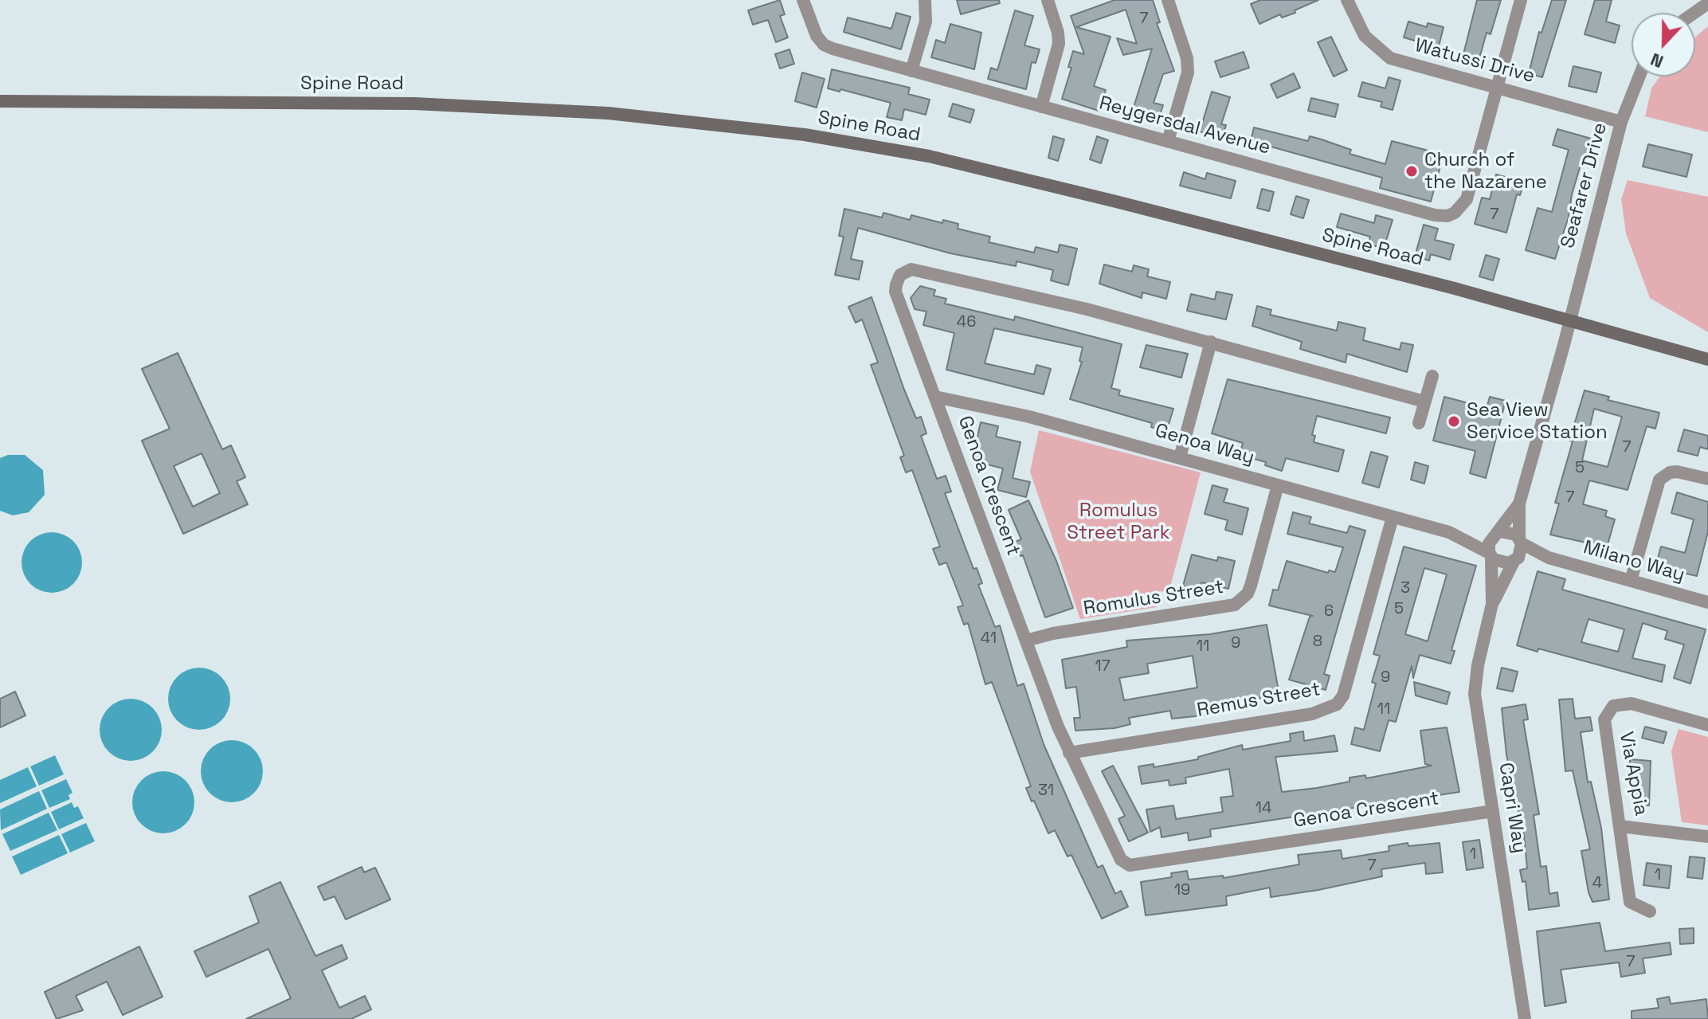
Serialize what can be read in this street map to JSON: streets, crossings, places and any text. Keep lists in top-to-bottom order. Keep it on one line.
{"streets":{"main road":["Spine Road"],"street":["Watussi Drive","Reygersdal Avenue","Seafarer Drive","Genoa Way","Genoa Crescent","Milano Way","Romulus Street","Remus Street","Via Appia","Capri Way"]},"crossings":[["Watussi Drive","Reygersdal Avenue"],["Watussi Drive","Seafarer Drive"],["Spine Road","Seafarer Drive"],["Genoa Way","Genoa Crescent"],["Genoa Way","Milano Way"],["Genoa Way","Romulus Street"],["Genoa Way","Remus Street"],["Genoa Way","Capri Way"],["Genoa Crescent","Romulus Street"],["Genoa Crescent","Remus Street"],["Genoa Crescent","Capri Way"],["Milano Way","Capri Way"]],"parks":["Romulus Street Park"],"places":["Church of the Nazarene","Sea View Service Station"],"house_numbers":["7","7","46","7","5","7","3","5","6","41","8","9","11","17","9","11","31","14","1","7","1","4","19","7"],"north":"bottom"}
